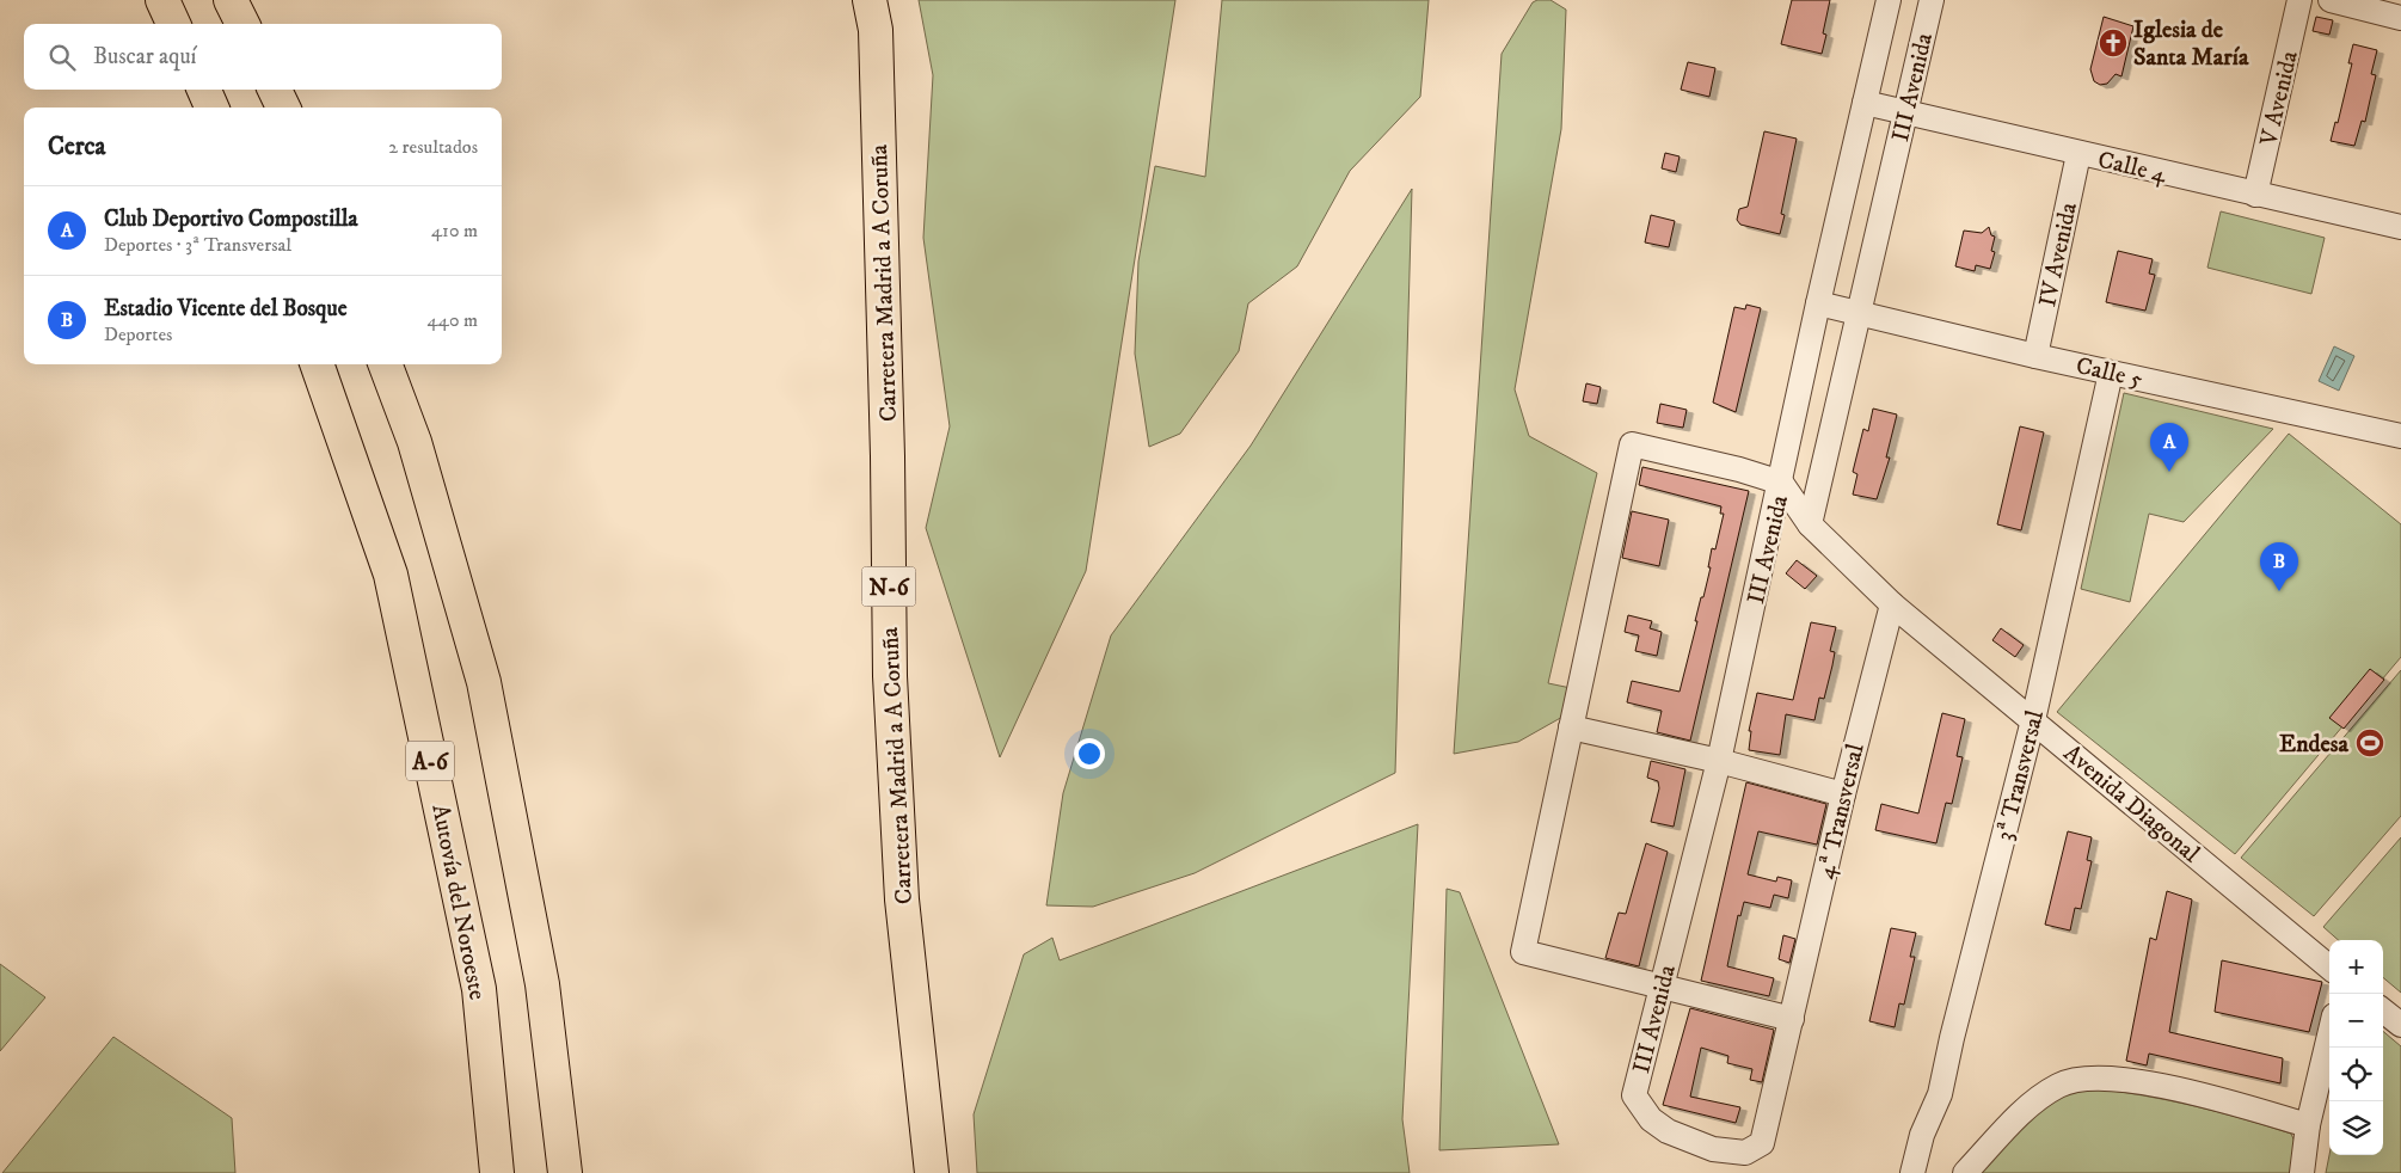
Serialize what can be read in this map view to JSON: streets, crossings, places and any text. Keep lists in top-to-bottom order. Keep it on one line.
{"streets":{"highway":["Carretera Madrid a A Coruña","N-6","A-6","Autovía del Noroeste"],"street":["III Avenida","V Avenida","Calle 4","IV Avenida","Calle 5","3ª Transversal","Avenida Diagonal","4ª Transversal"]},"crossings":[["III Avenida","Calle 4"],["III Avenida","Calle 5"],["III Avenida","Avenida Diagonal"],["III Avenida","4ª Transversal"],["V Avenida","Calle 4"],["Calle 4","IV Avenida"],["IV Avenida","Calle 5"],["Calle 5","3ª Transversal"],["3ª Transversal","Avenida Diagonal"],["Avenida Diagonal","4ª Transversal"]],"places":{"church":["Iglesia de Santa María"],"sports":["Endesa"]},"page":{"search":"Buscar aquí","heading":["Cerca","2 resultados"],"list":[{"mark":"A","name":"Club Deportivo Compostilla","note":"Deportes · 3ª Transversal","value":"410 m"},{"mark":"B","name":"Estadio Vicente del Bosque","note":"Deportes","value":"440 m"}],"pins":["A","B"],"map_buttons":["+","−"]}}
